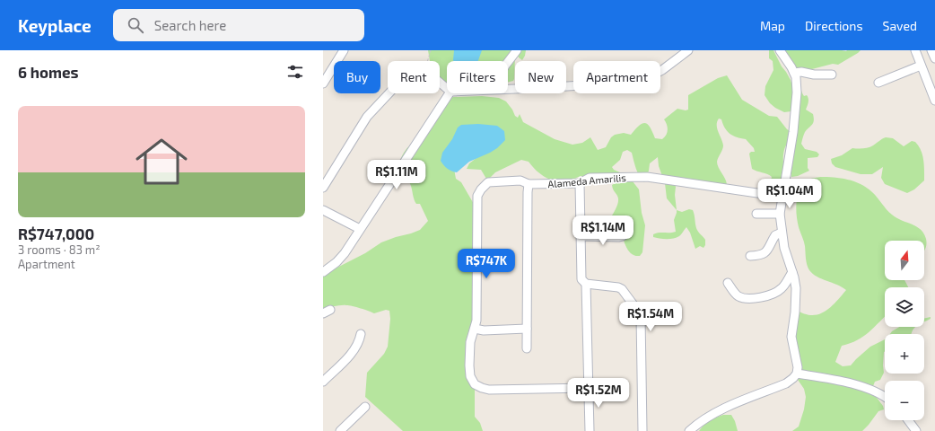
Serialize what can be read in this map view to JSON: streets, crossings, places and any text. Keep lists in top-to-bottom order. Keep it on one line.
{"streets":{"street":["Alameda Amarilis"]},"north":"top","page":{"header":"Keyplace","search":"Search here","nav":["Map","Directions","Saved"],"heading":"6 homes","chip":["Buy","Rent","Filters","New","Apartment"],"list":[{"name":"R$747,000","note":"3 rooms · 83 m² · Apartment"}],"price":["R$1.11M","R$1.04M","R$1.14M","R$747K","R$1.54M","R$1.52M"],"map_buttons":["+","−"]}}
